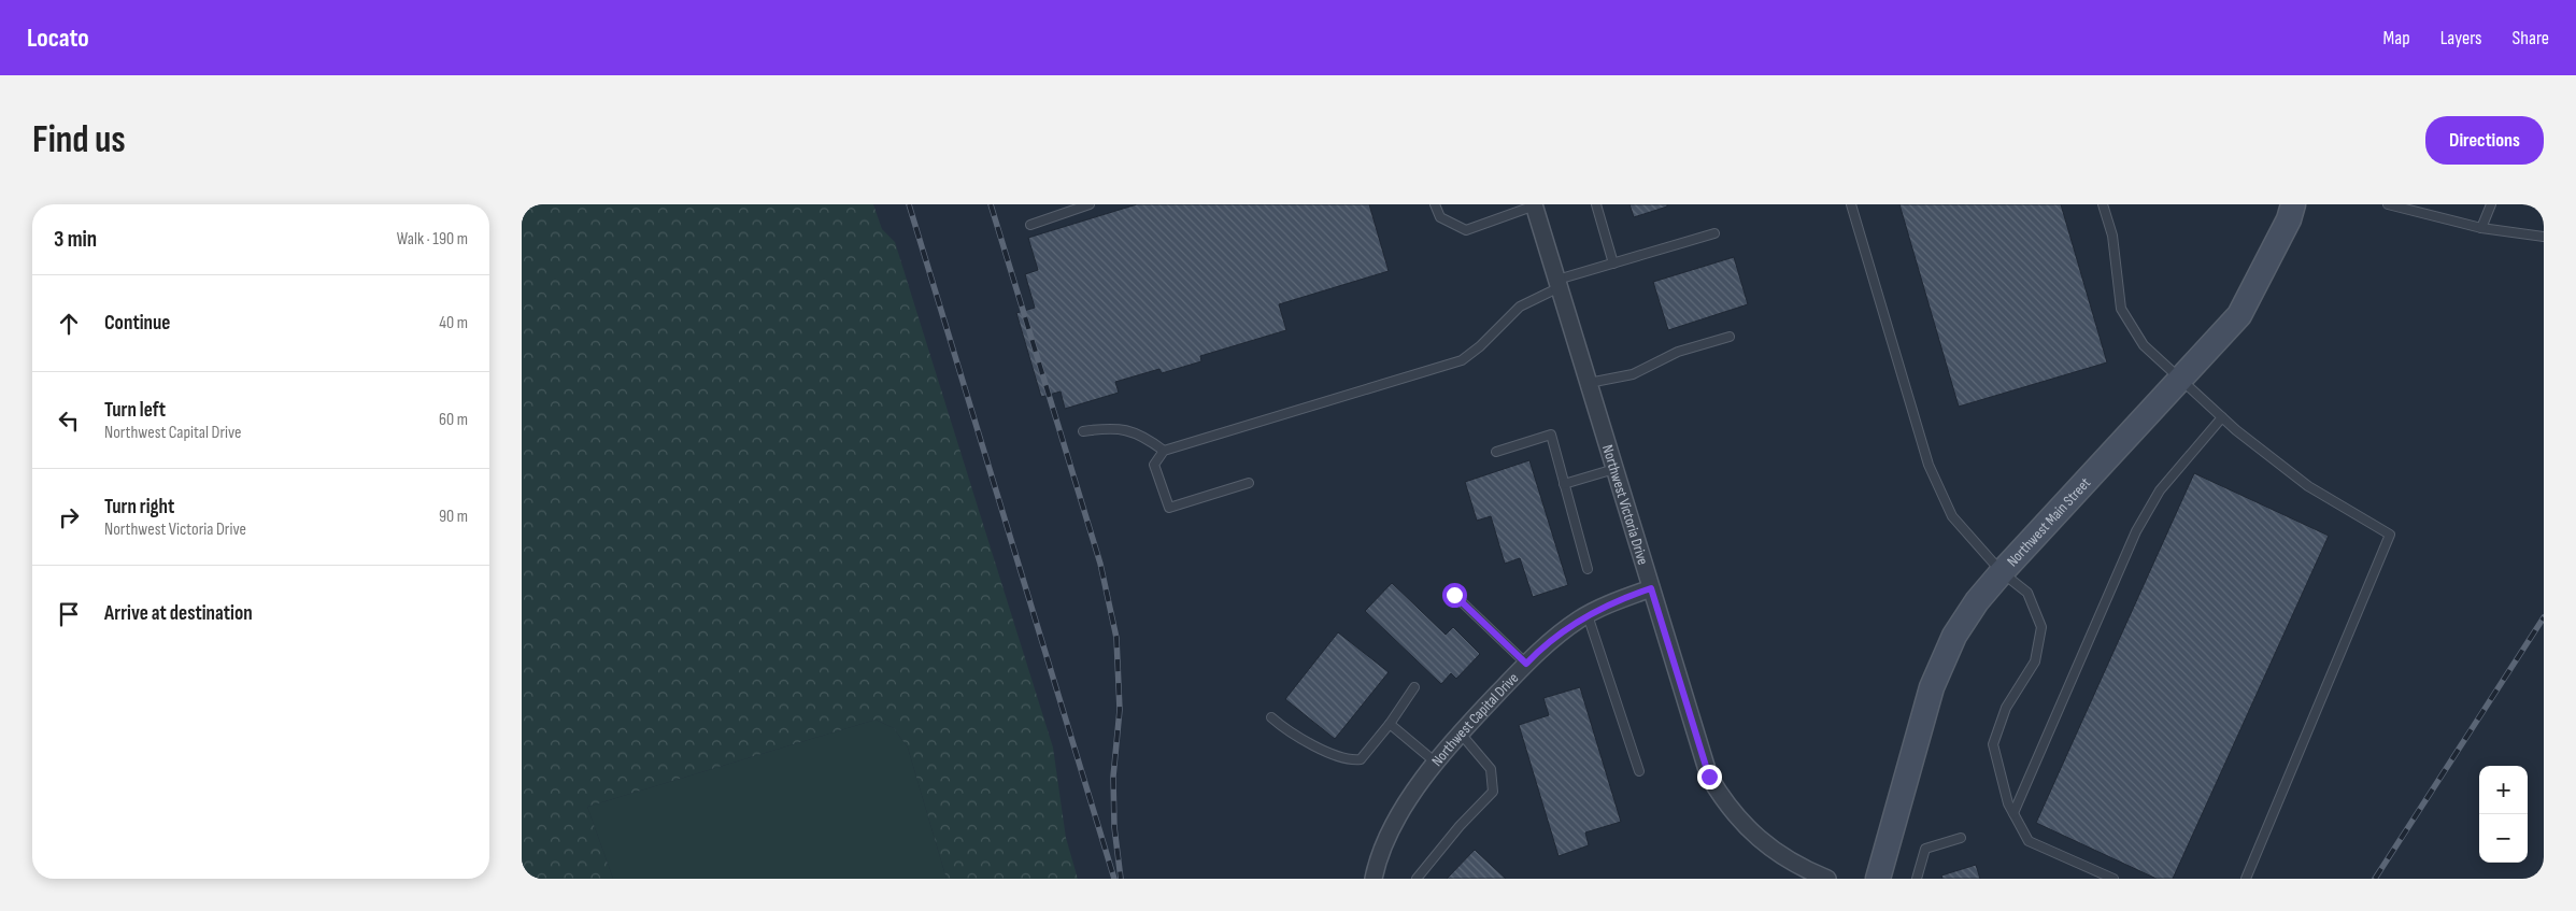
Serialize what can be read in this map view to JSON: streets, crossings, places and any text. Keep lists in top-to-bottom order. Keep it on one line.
{"streets":{"street":["Northwest Victoria Drive","Northwest Main Street","Northwest Capital Drive"]},"crossings":[["Northwest Victoria Drive","Northwest Capital Drive"]],"page":{"header":"Locato","nav":["Map","Layers","Share"],"buttons":"Directions","title":"Find us","heading":["3 min","Walk · 190 m"],"list":[["Continue","40 m"],["Turn left","Northwest Capital Drive","60 m"],["Turn right","Northwest Victoria Drive","90 m"],"Arrive at destination"],"map_buttons":["+","−"]}}
